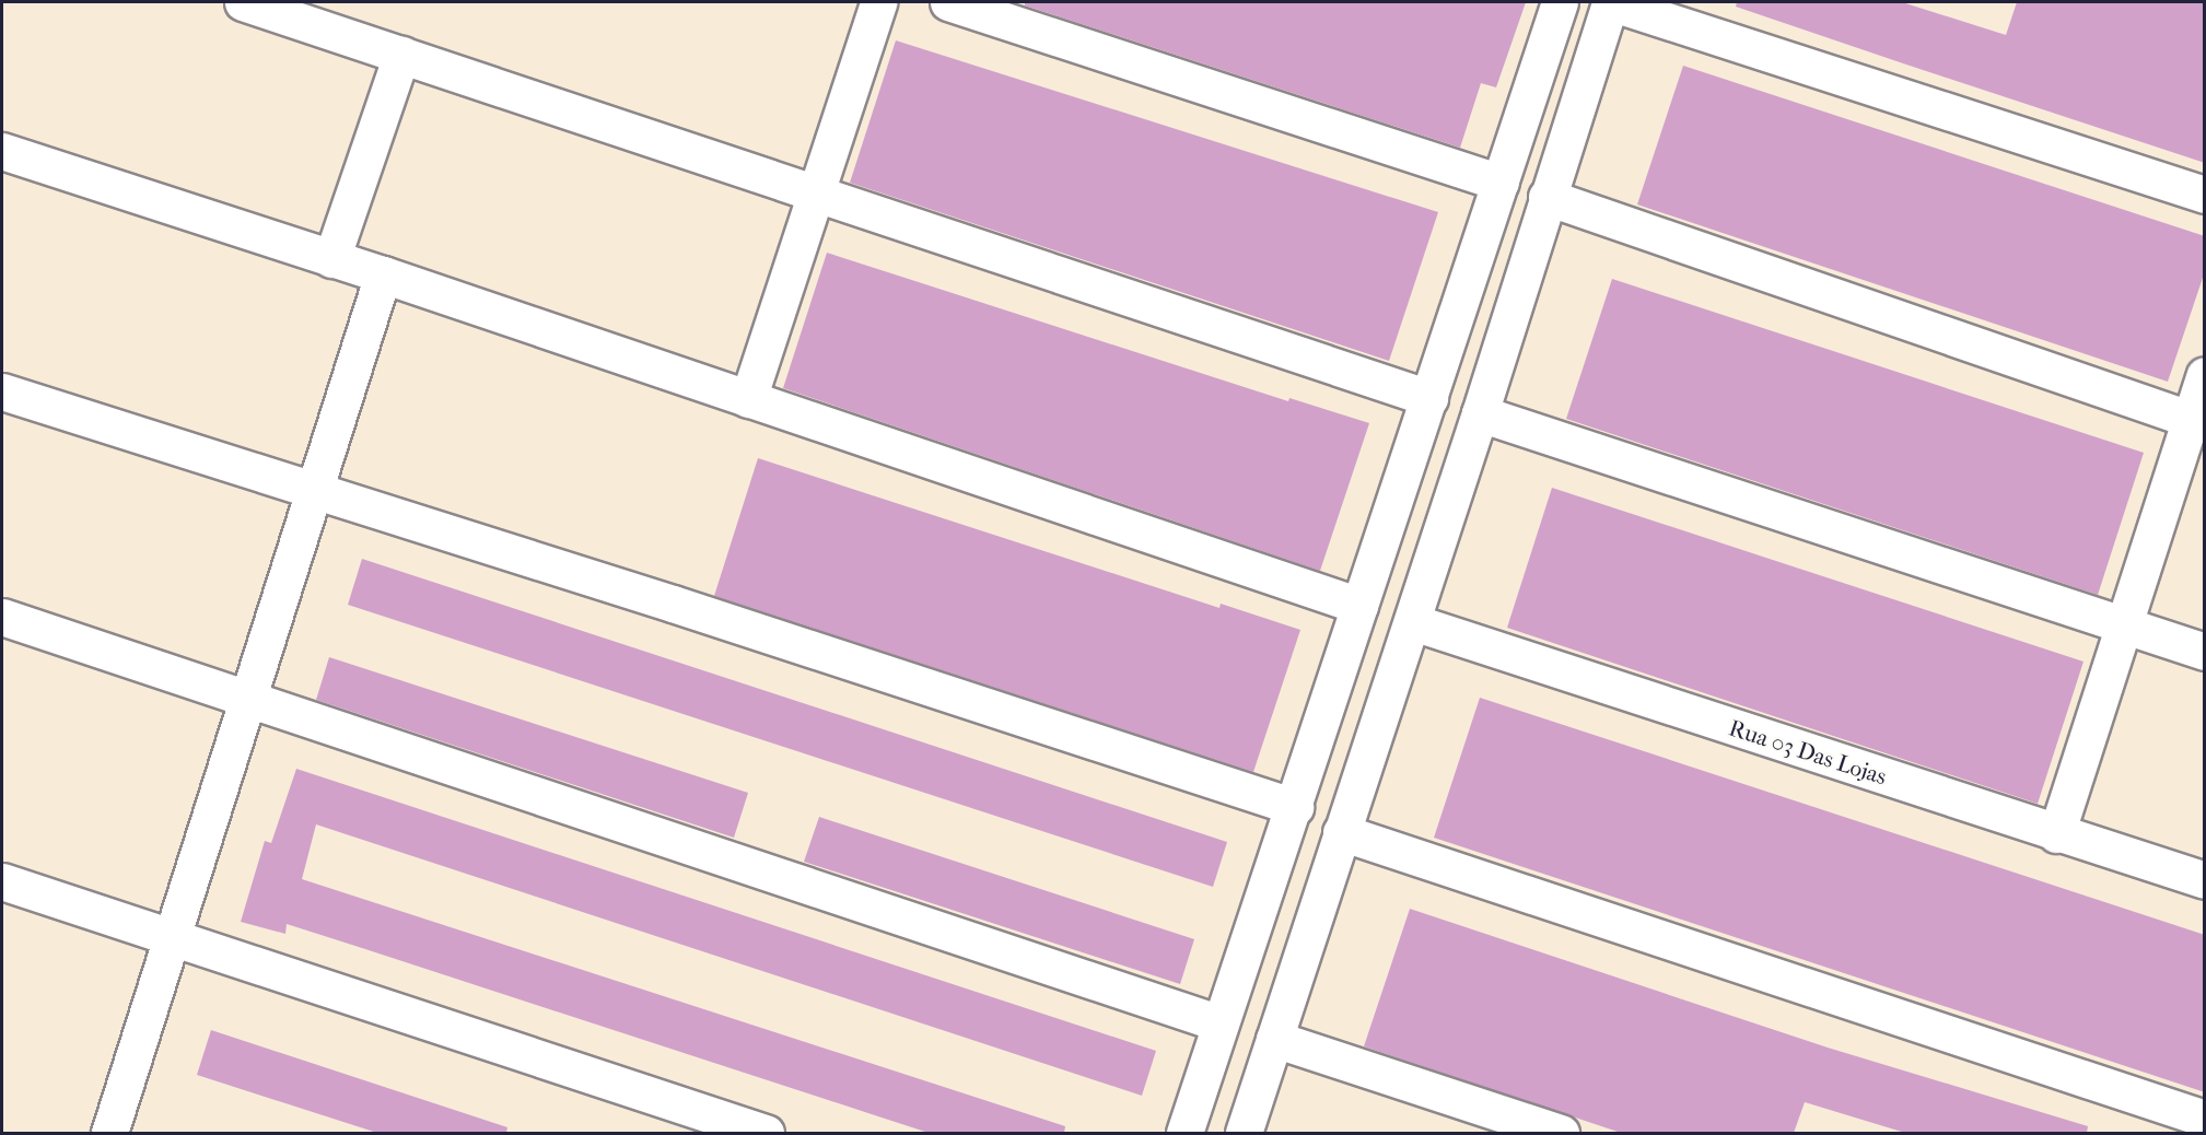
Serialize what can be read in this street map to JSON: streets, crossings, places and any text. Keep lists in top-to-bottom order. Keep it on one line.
{"streets":{"street":["Rua 03 Das Lojas"]}}
